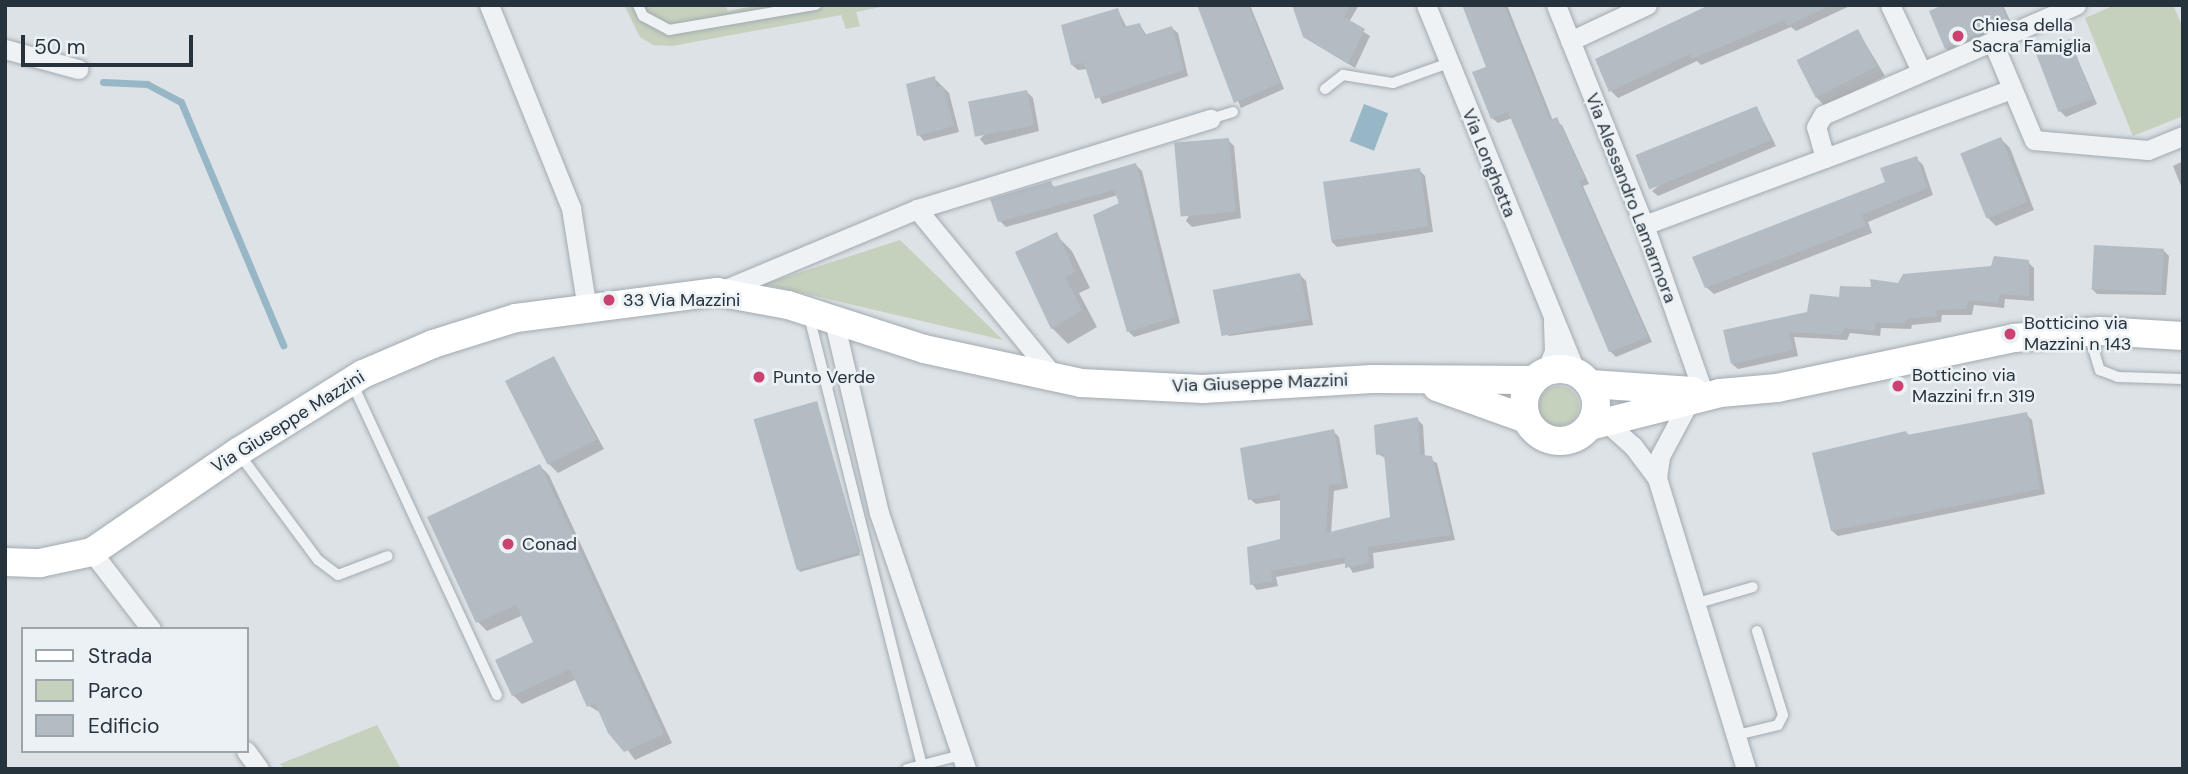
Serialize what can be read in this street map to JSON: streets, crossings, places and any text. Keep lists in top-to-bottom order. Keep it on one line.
{"streets":{"street":["Via Longhetta","Via Alessandro Lamarmora","Via Giuseppe Mazzini"]},"crossings":[["Via Longhetta","Via Giuseppe Mazzini"],["Via Alessandro Lamarmora","Via Giuseppe Mazzini"]],"places":["Chiesa della Sacra Famiglia","33 Via Mazzini","Botticino via Mazzini n 143","Punto Verde","Botticino via Mazzini fr.n 319","Conad"],"legend":["Strada","Parco","Edificio"],"scale_bar":"50 m"}
